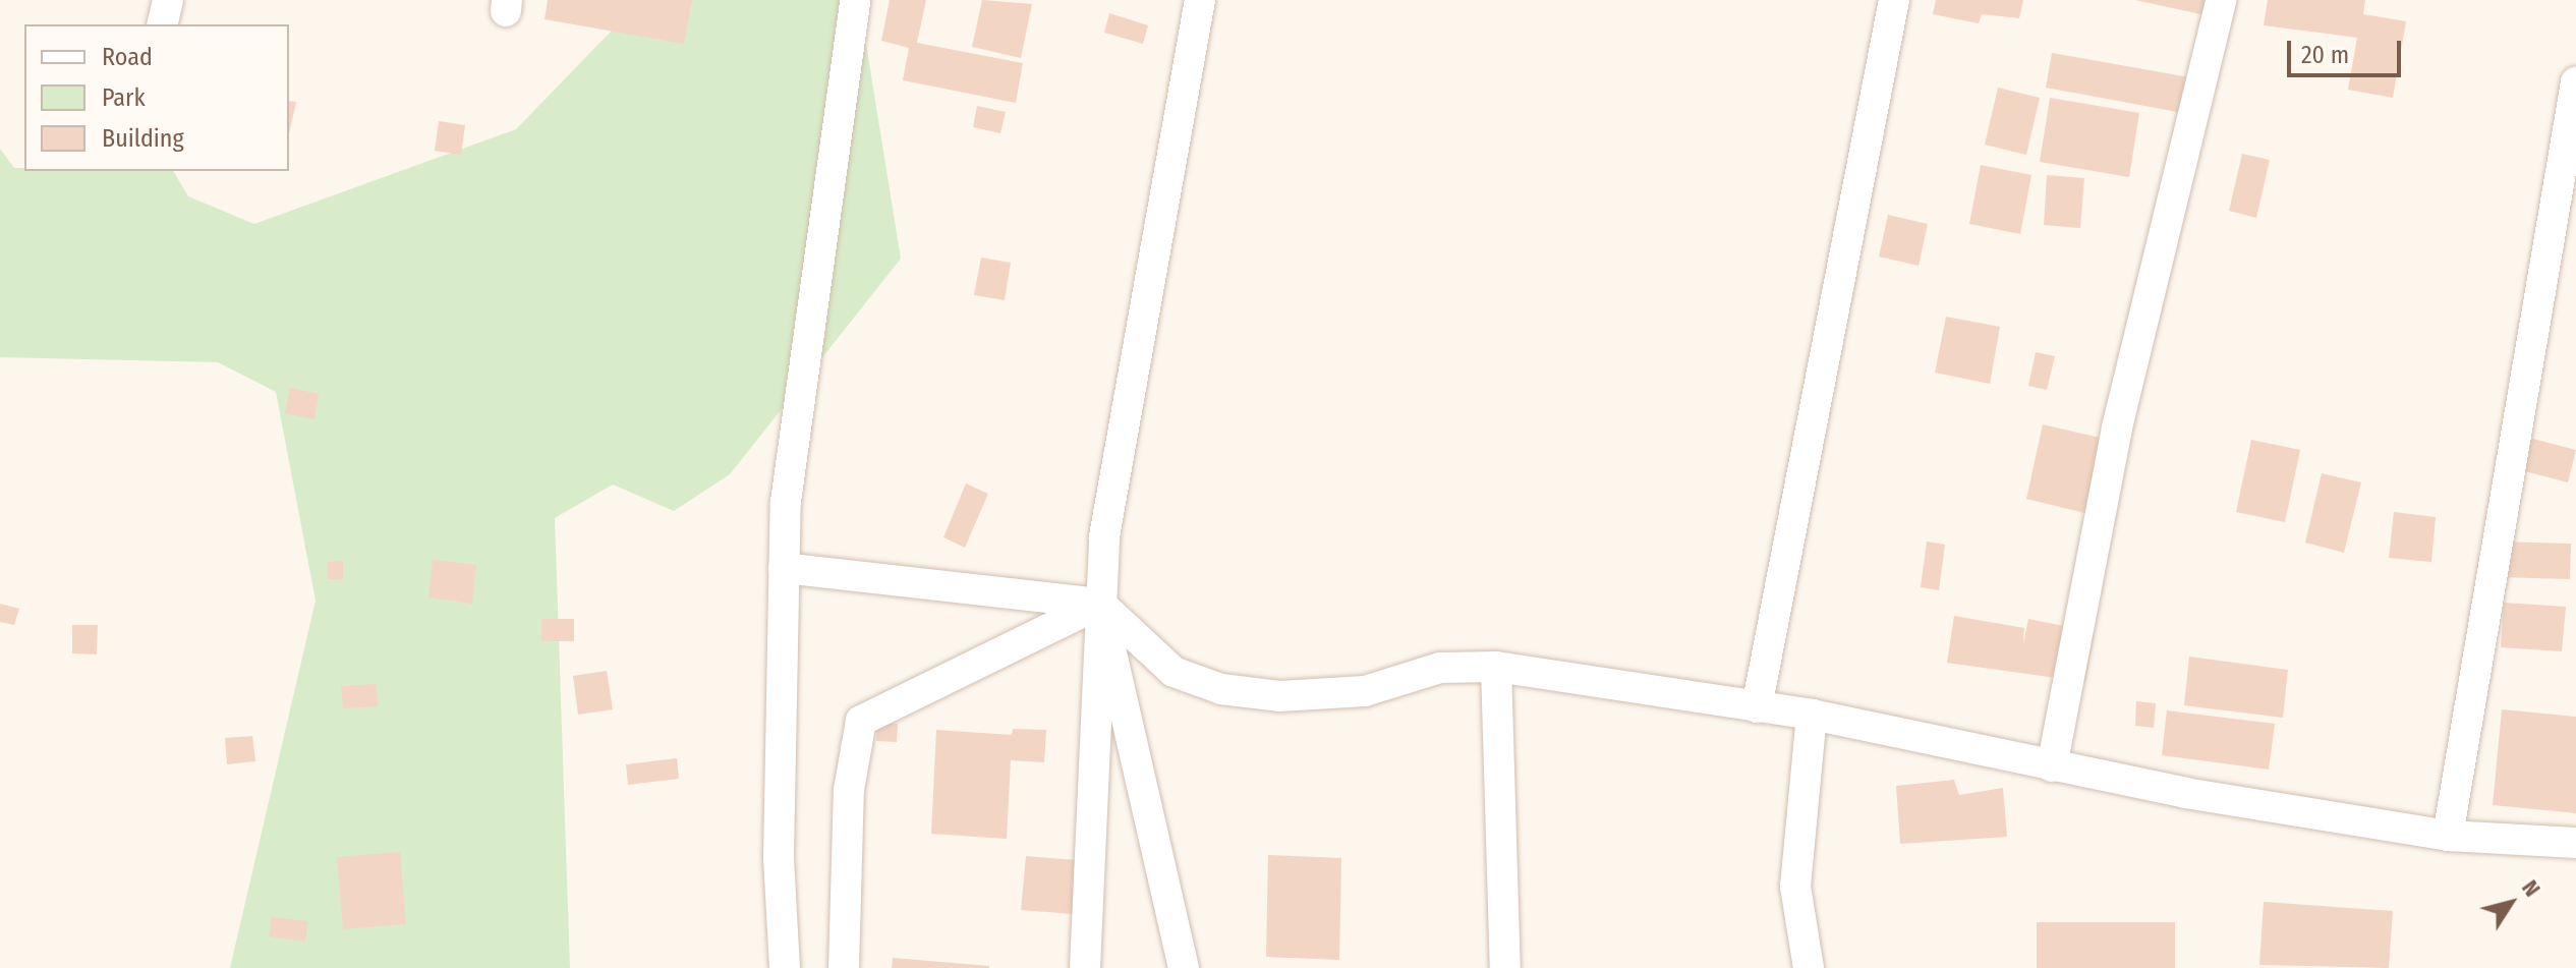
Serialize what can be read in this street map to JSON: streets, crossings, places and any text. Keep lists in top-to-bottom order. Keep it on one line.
{"legend":["Road","Park","Building"],"scale_bar":"20 m","north":"top right"}
